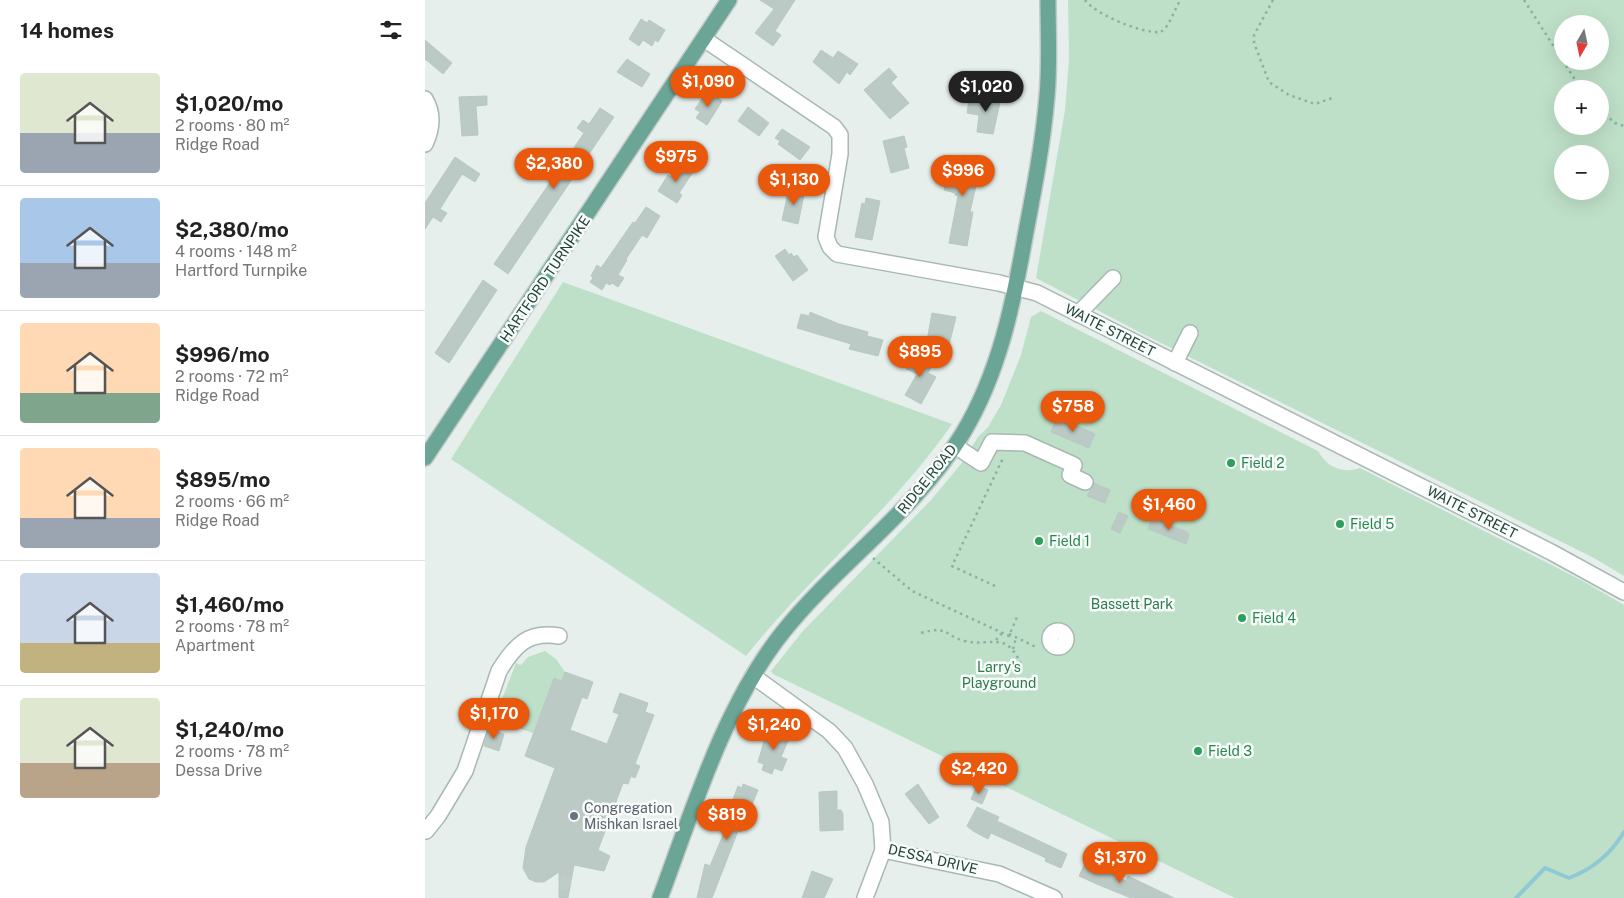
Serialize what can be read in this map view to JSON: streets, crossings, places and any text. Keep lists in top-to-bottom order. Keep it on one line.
{"streets":{"main road":["HARTFORD TURNPIKE","RIDGE ROAD"],"street":["WAITE STREET","DESSA DRIVE"]},"crossings":[["HARTFORD TURNPIKE","WAITE STREET"],["WAITE STREET","RIDGE ROAD"],["RIDGE ROAD","DESSA DRIVE"]],"parks":["Bassett Park","Larry's Playground"],"places":["Field 2","Field 5","Field 1","Field 4","Field 3","Congregation Mishkan Israel"],"north":"bottom","page":{"heading":"14 homes","map_buttons":["+","−"],"list":[{"name":"$1,020/mo","note":"2 rooms · 80 m² · Ridge Road"},{"name":"$2,380/mo","note":"4 rooms · 148 m² · Hartford Turnpike"},{"name":"$996/mo","note":"2 rooms · 72 m² · Ridge Road"},{"name":"$895/mo","note":"2 rooms · 66 m² · Ridge Road"},{"name":"$1,460/mo","note":"2 rooms · 78 m² · Apartment"},{"name":"$1,240/mo","note":"2 rooms · 78 m² · Dessa Drive"}],"price":["$1,090","$1,020","$975","$2,380","$996","$1,130","$895","$758","$1,460","$1,170","$1,240","$2,420","$819","$1,370"]}}
